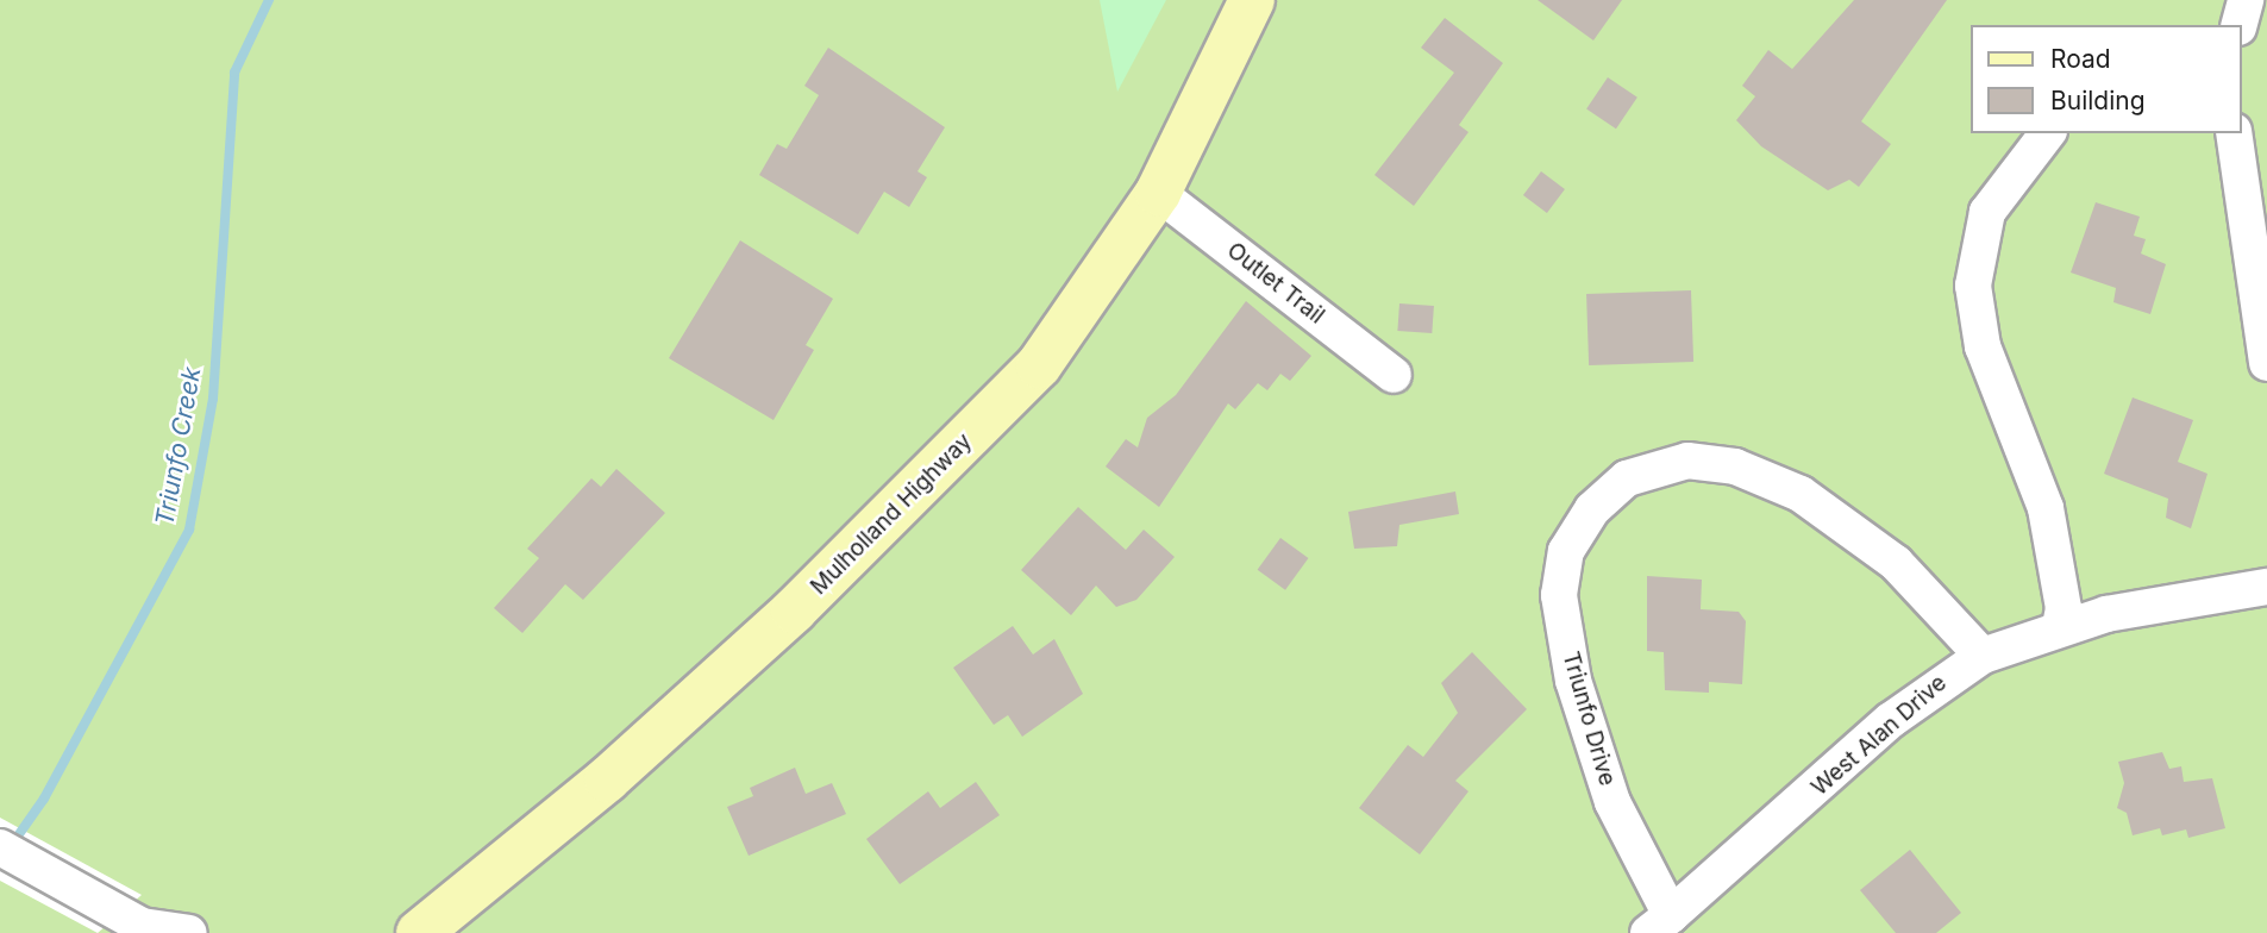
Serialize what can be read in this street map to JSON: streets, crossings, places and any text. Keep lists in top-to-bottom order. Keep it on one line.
{"streets":{"main road":["Mulholland Highway"],"street":["Outlet Trail","Triunfo Drive","West Alan Drive"]},"crossings":[["Outlet Trail","Mulholland Highway"],["Triunfo Drive","West Alan Drive"]],"water":["Triunfo Creek"],"legend":["Road","Building"]}
